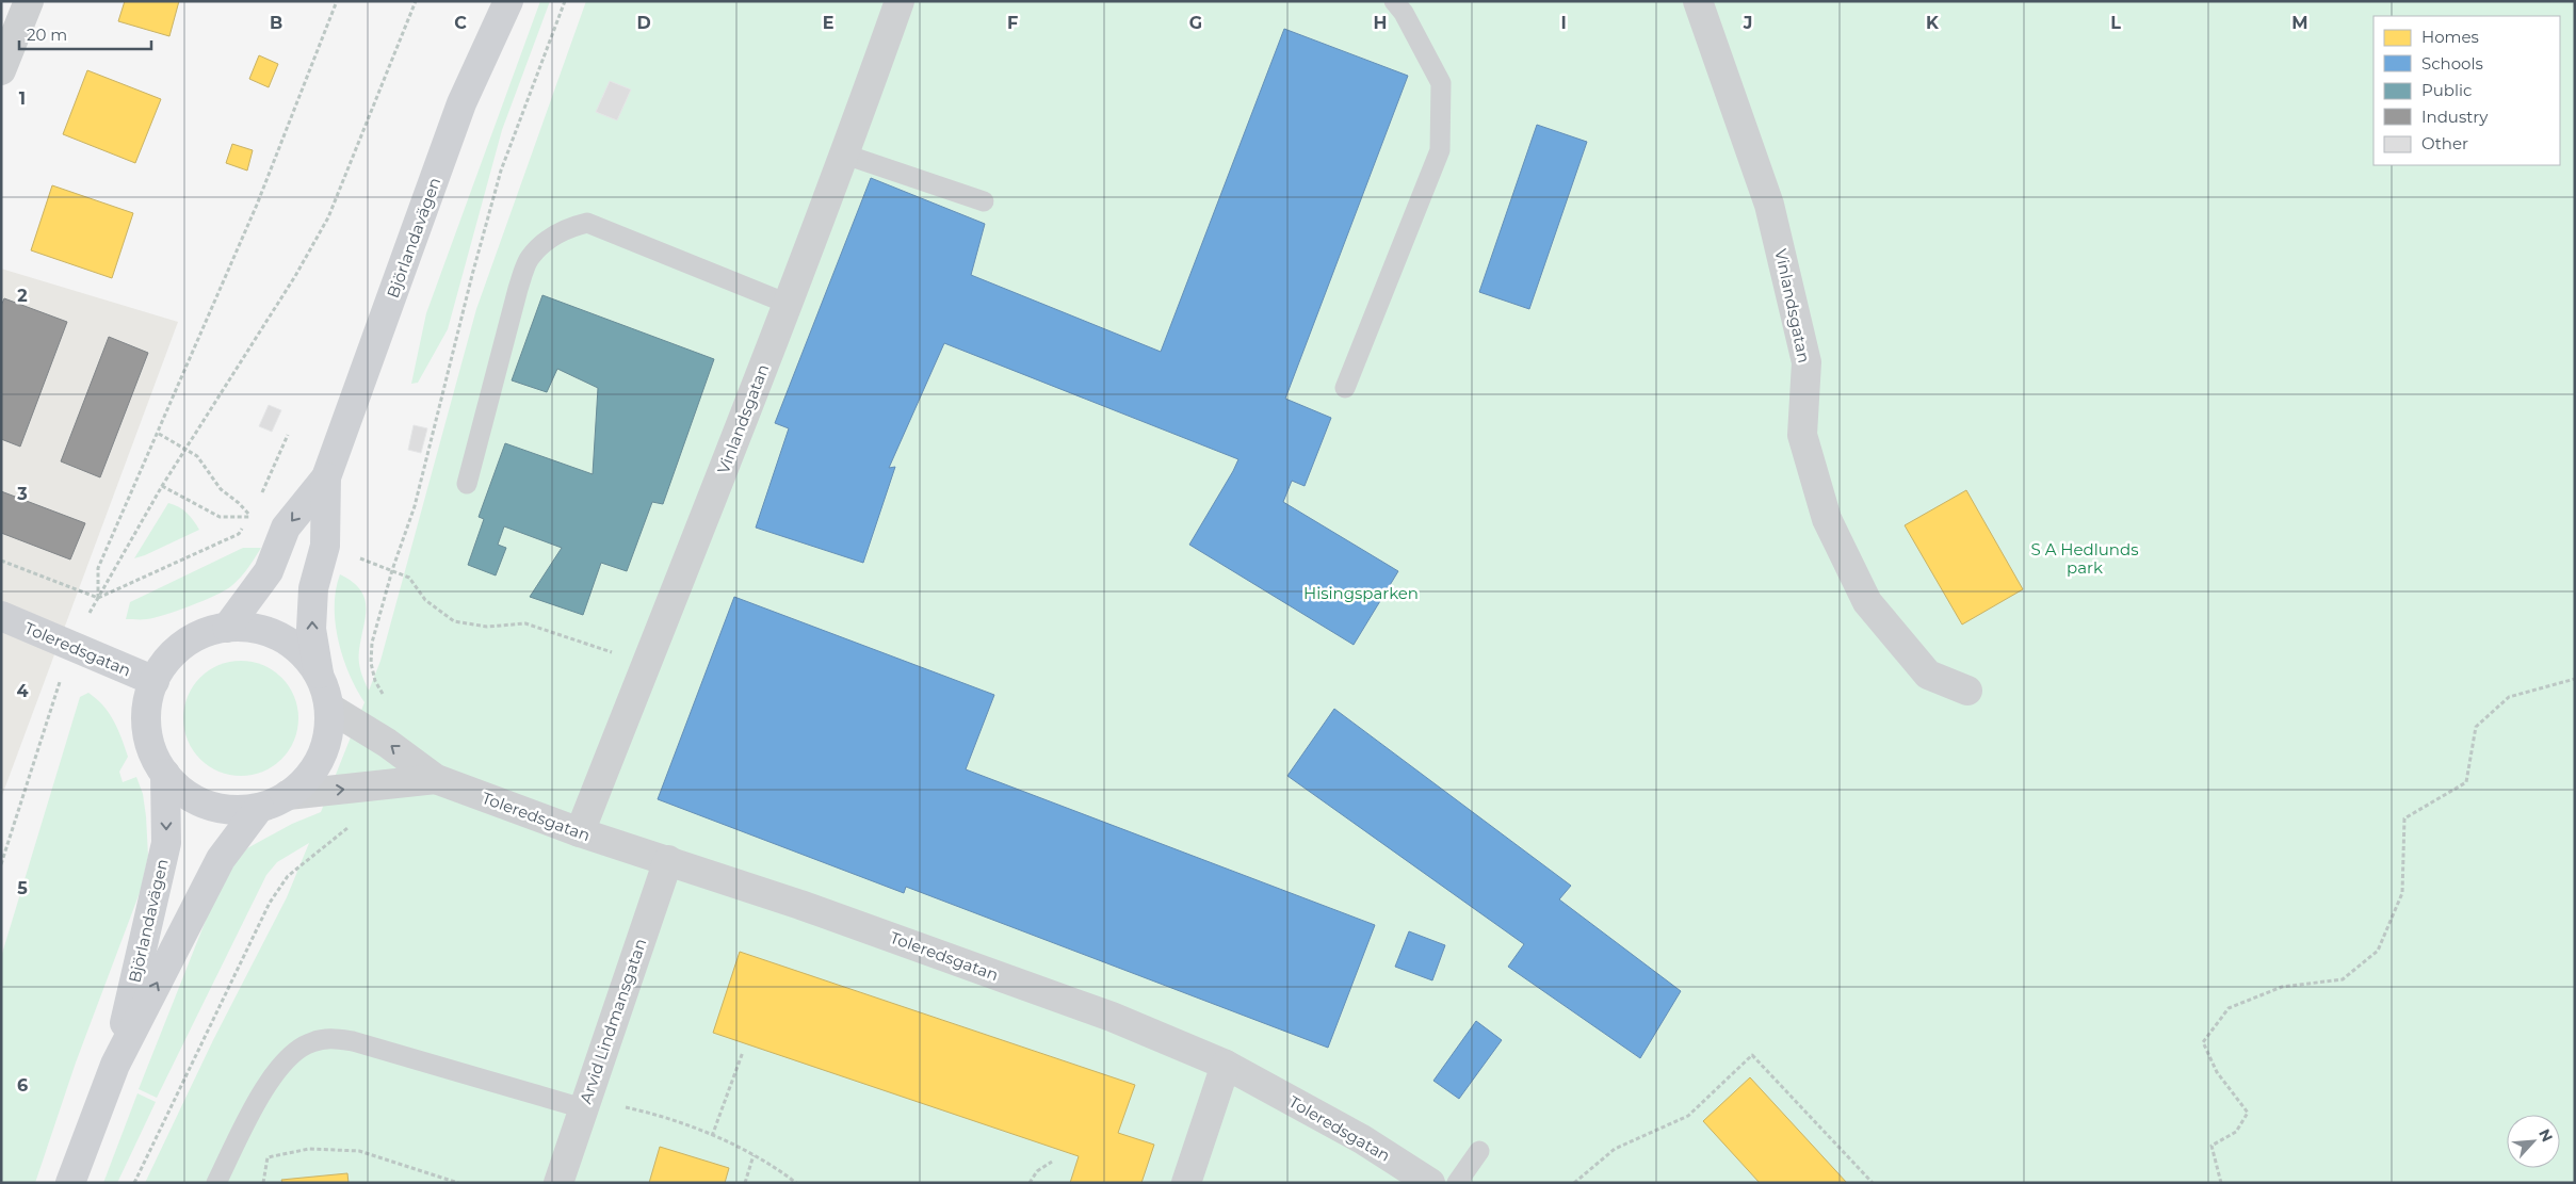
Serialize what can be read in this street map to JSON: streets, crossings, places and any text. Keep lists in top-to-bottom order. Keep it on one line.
{"streets":{"street":["Björlandavägen","Vinlandsgatan","Toleredsgatan","Arvid Lindmansgatan"]},"crossings":[["Björlandavägen","Toleredsgatan"],["Vinlandsgatan","Toleredsgatan"],["Toleredsgatan","Arvid Lindmansgatan"]],"parks":["S A Hedlunds park","Hisingsparken"],"legend":["Homes","Schools","Public","Industry","Other"],"scale_bar":"20 m","north":"top right","grid":{"columns":["B","C","D","E","F","G","H","I","J","K","L","M"],"rows":["1","2","3","4","5","6"]}}
